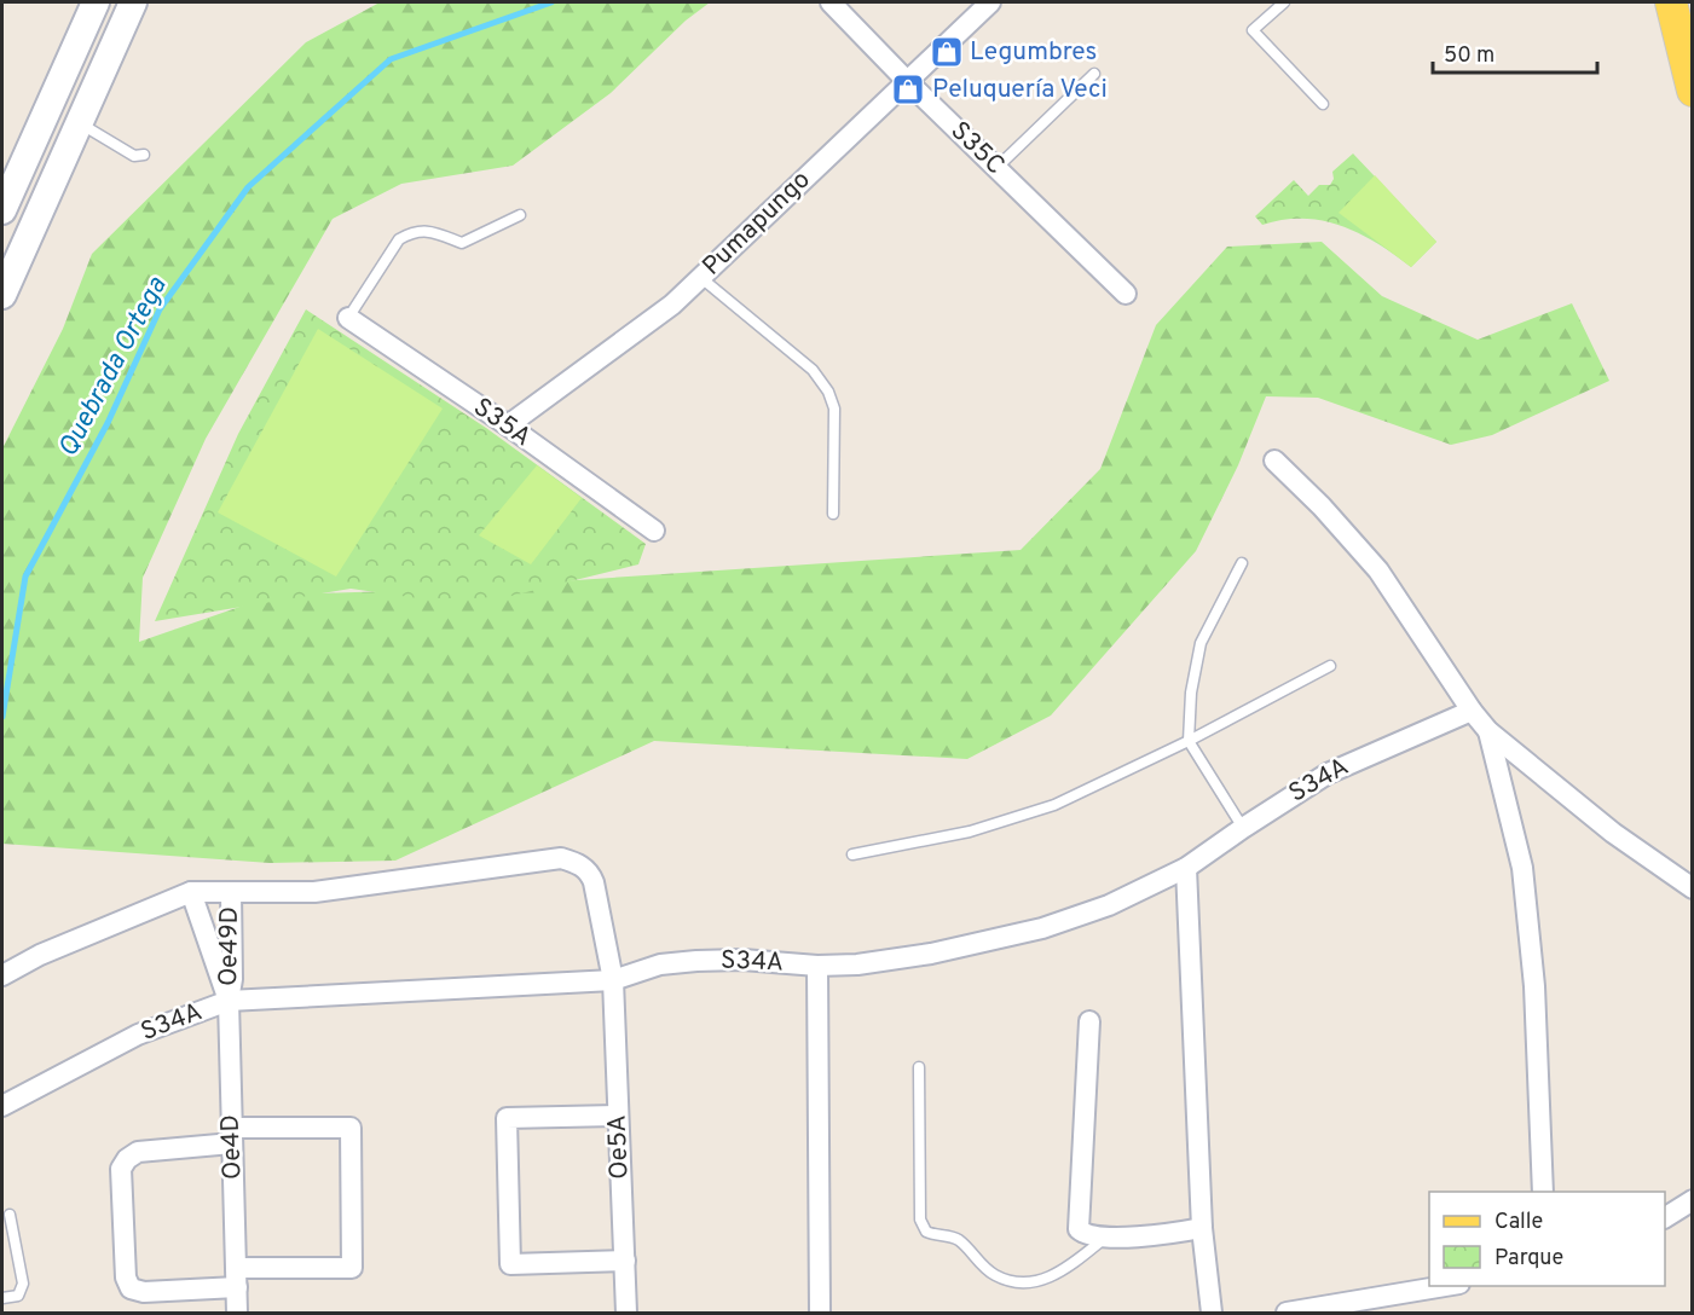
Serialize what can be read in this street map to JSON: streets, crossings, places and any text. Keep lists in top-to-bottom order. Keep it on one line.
{"streets":{"street":["S35C","Pumapungo","S35A","S34A","Oe49D","Oe4D","Oe5A"]},"crossings":[["S35C","Pumapungo"],["Pumapungo","S35A"],["S34A","Oe49D"],["S34A","Oe4D"],["S34A","Oe5A"],["Oe49D","Oe4D"],["Oe49D","Oe5A"]],"water":["Quebrada Ortega"],"places":{"shop":["Legumbres","Peluquería Veci"]},"legend":["Calle","Parque"],"scale_bar":"50 m"}
